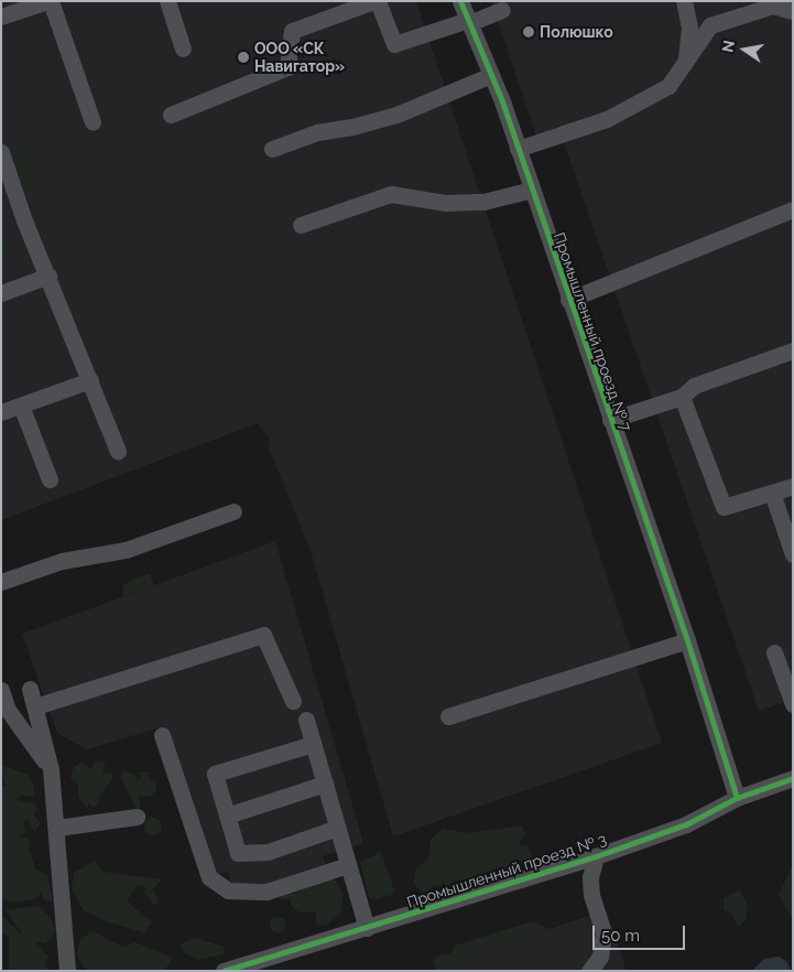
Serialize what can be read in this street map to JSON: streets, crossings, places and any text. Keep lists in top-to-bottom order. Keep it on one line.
{"streets":{"street":["Промышленный проезд № 7","Промышленный проезд № 3"]},"crossings":[["Промышленный проезд № 7","Промышленный проезд № 3"]],"places":["Полюшко","ООО «СК Навигатор»"],"scale_bar":"50 m","north":"left"}
